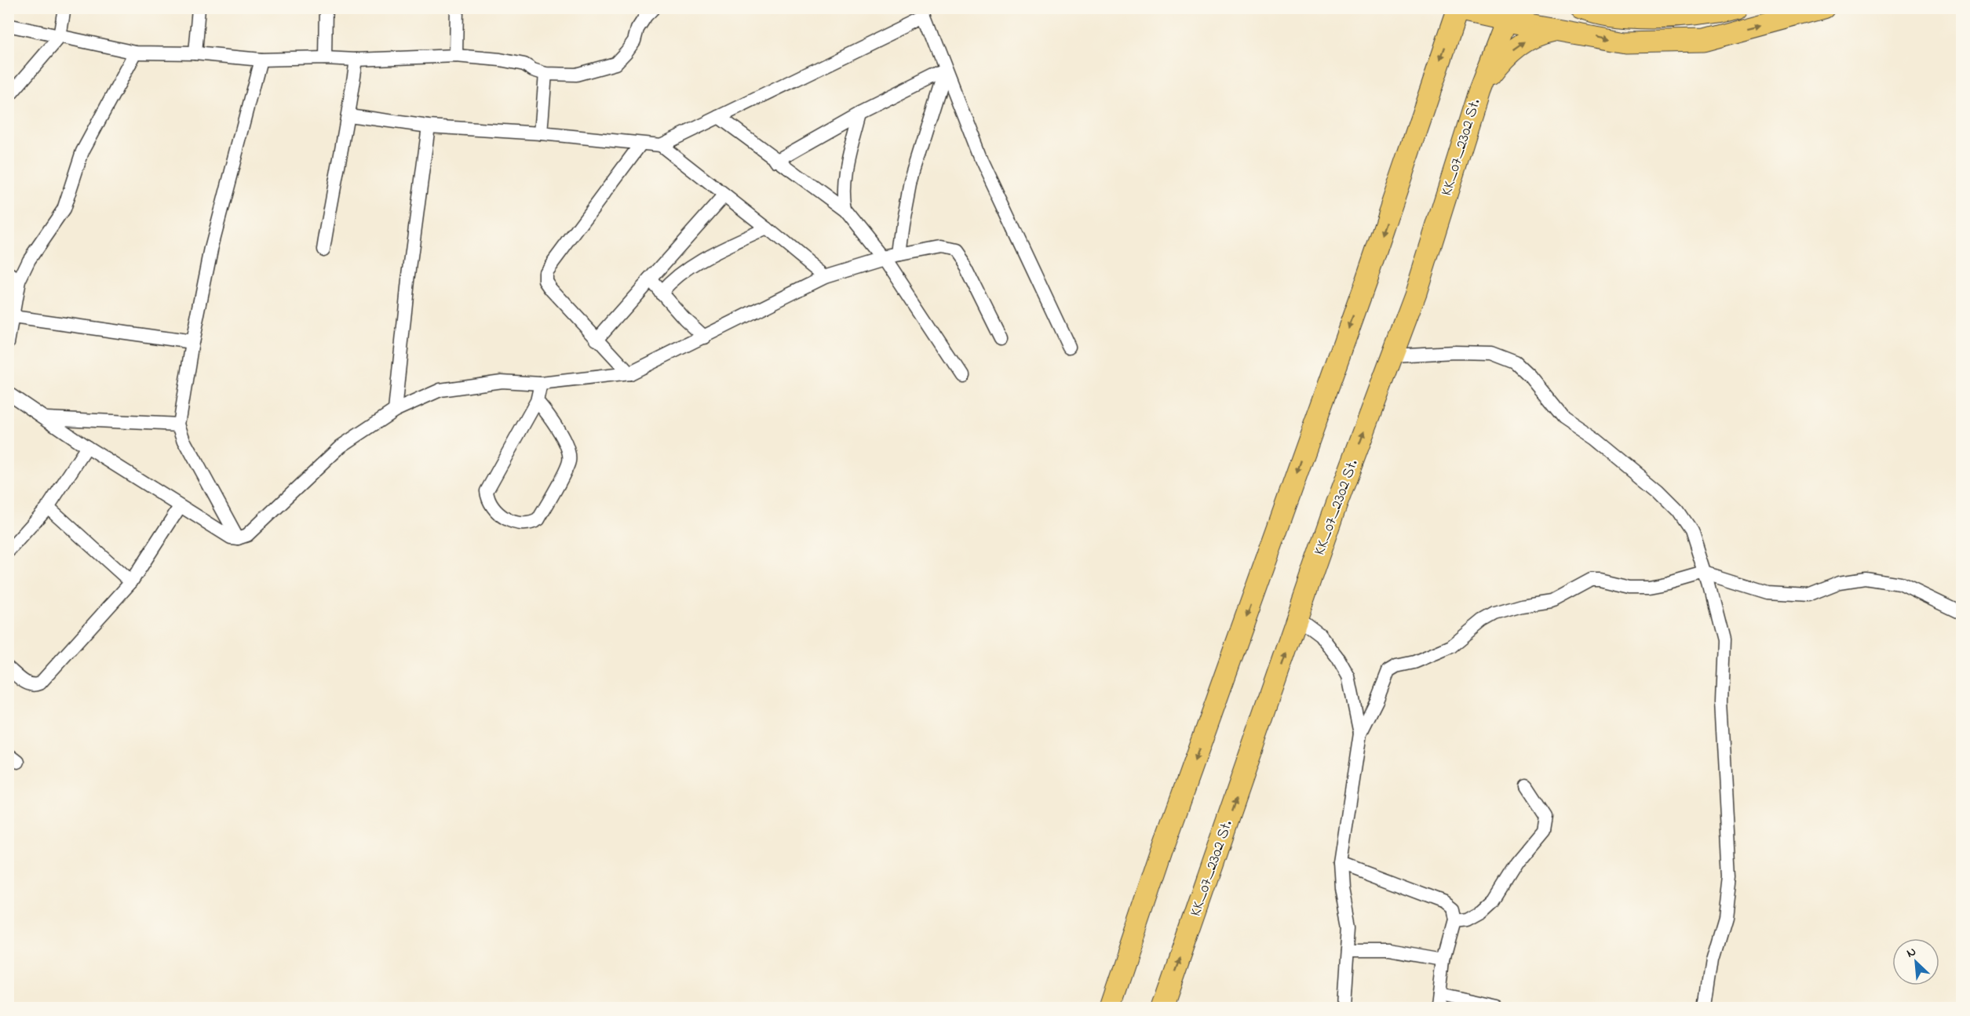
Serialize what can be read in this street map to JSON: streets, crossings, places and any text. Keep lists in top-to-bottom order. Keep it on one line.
{"streets":{"main road":["KK_07_2302 St."]},"north":"top left"}
